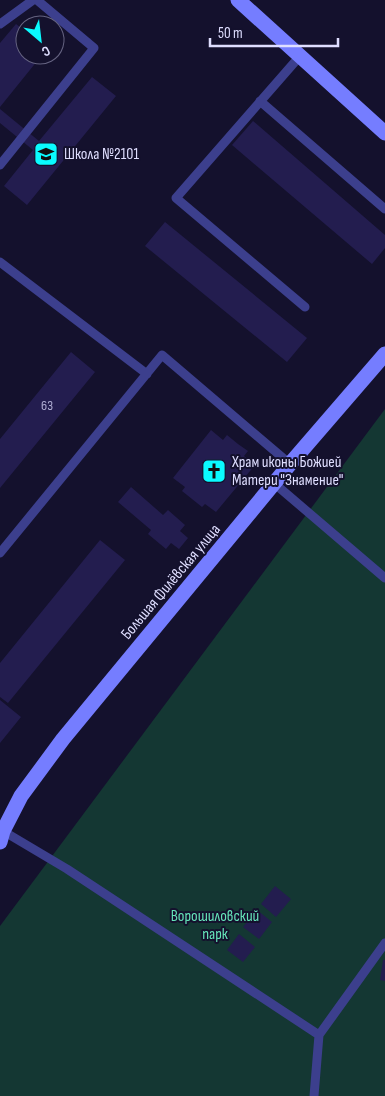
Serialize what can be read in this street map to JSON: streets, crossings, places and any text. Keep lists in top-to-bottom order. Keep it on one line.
{"streets":{"street":["Большая Филёвская улица"]},"parks":["Ворошиловский парк"],"places":{"school or university":["Школа №2101"],"church":["Храм иконы Божией Матери \"Знамение\""]},"house_numbers":["63"],"scale_bar":"50 m","north":"bottom right"}
